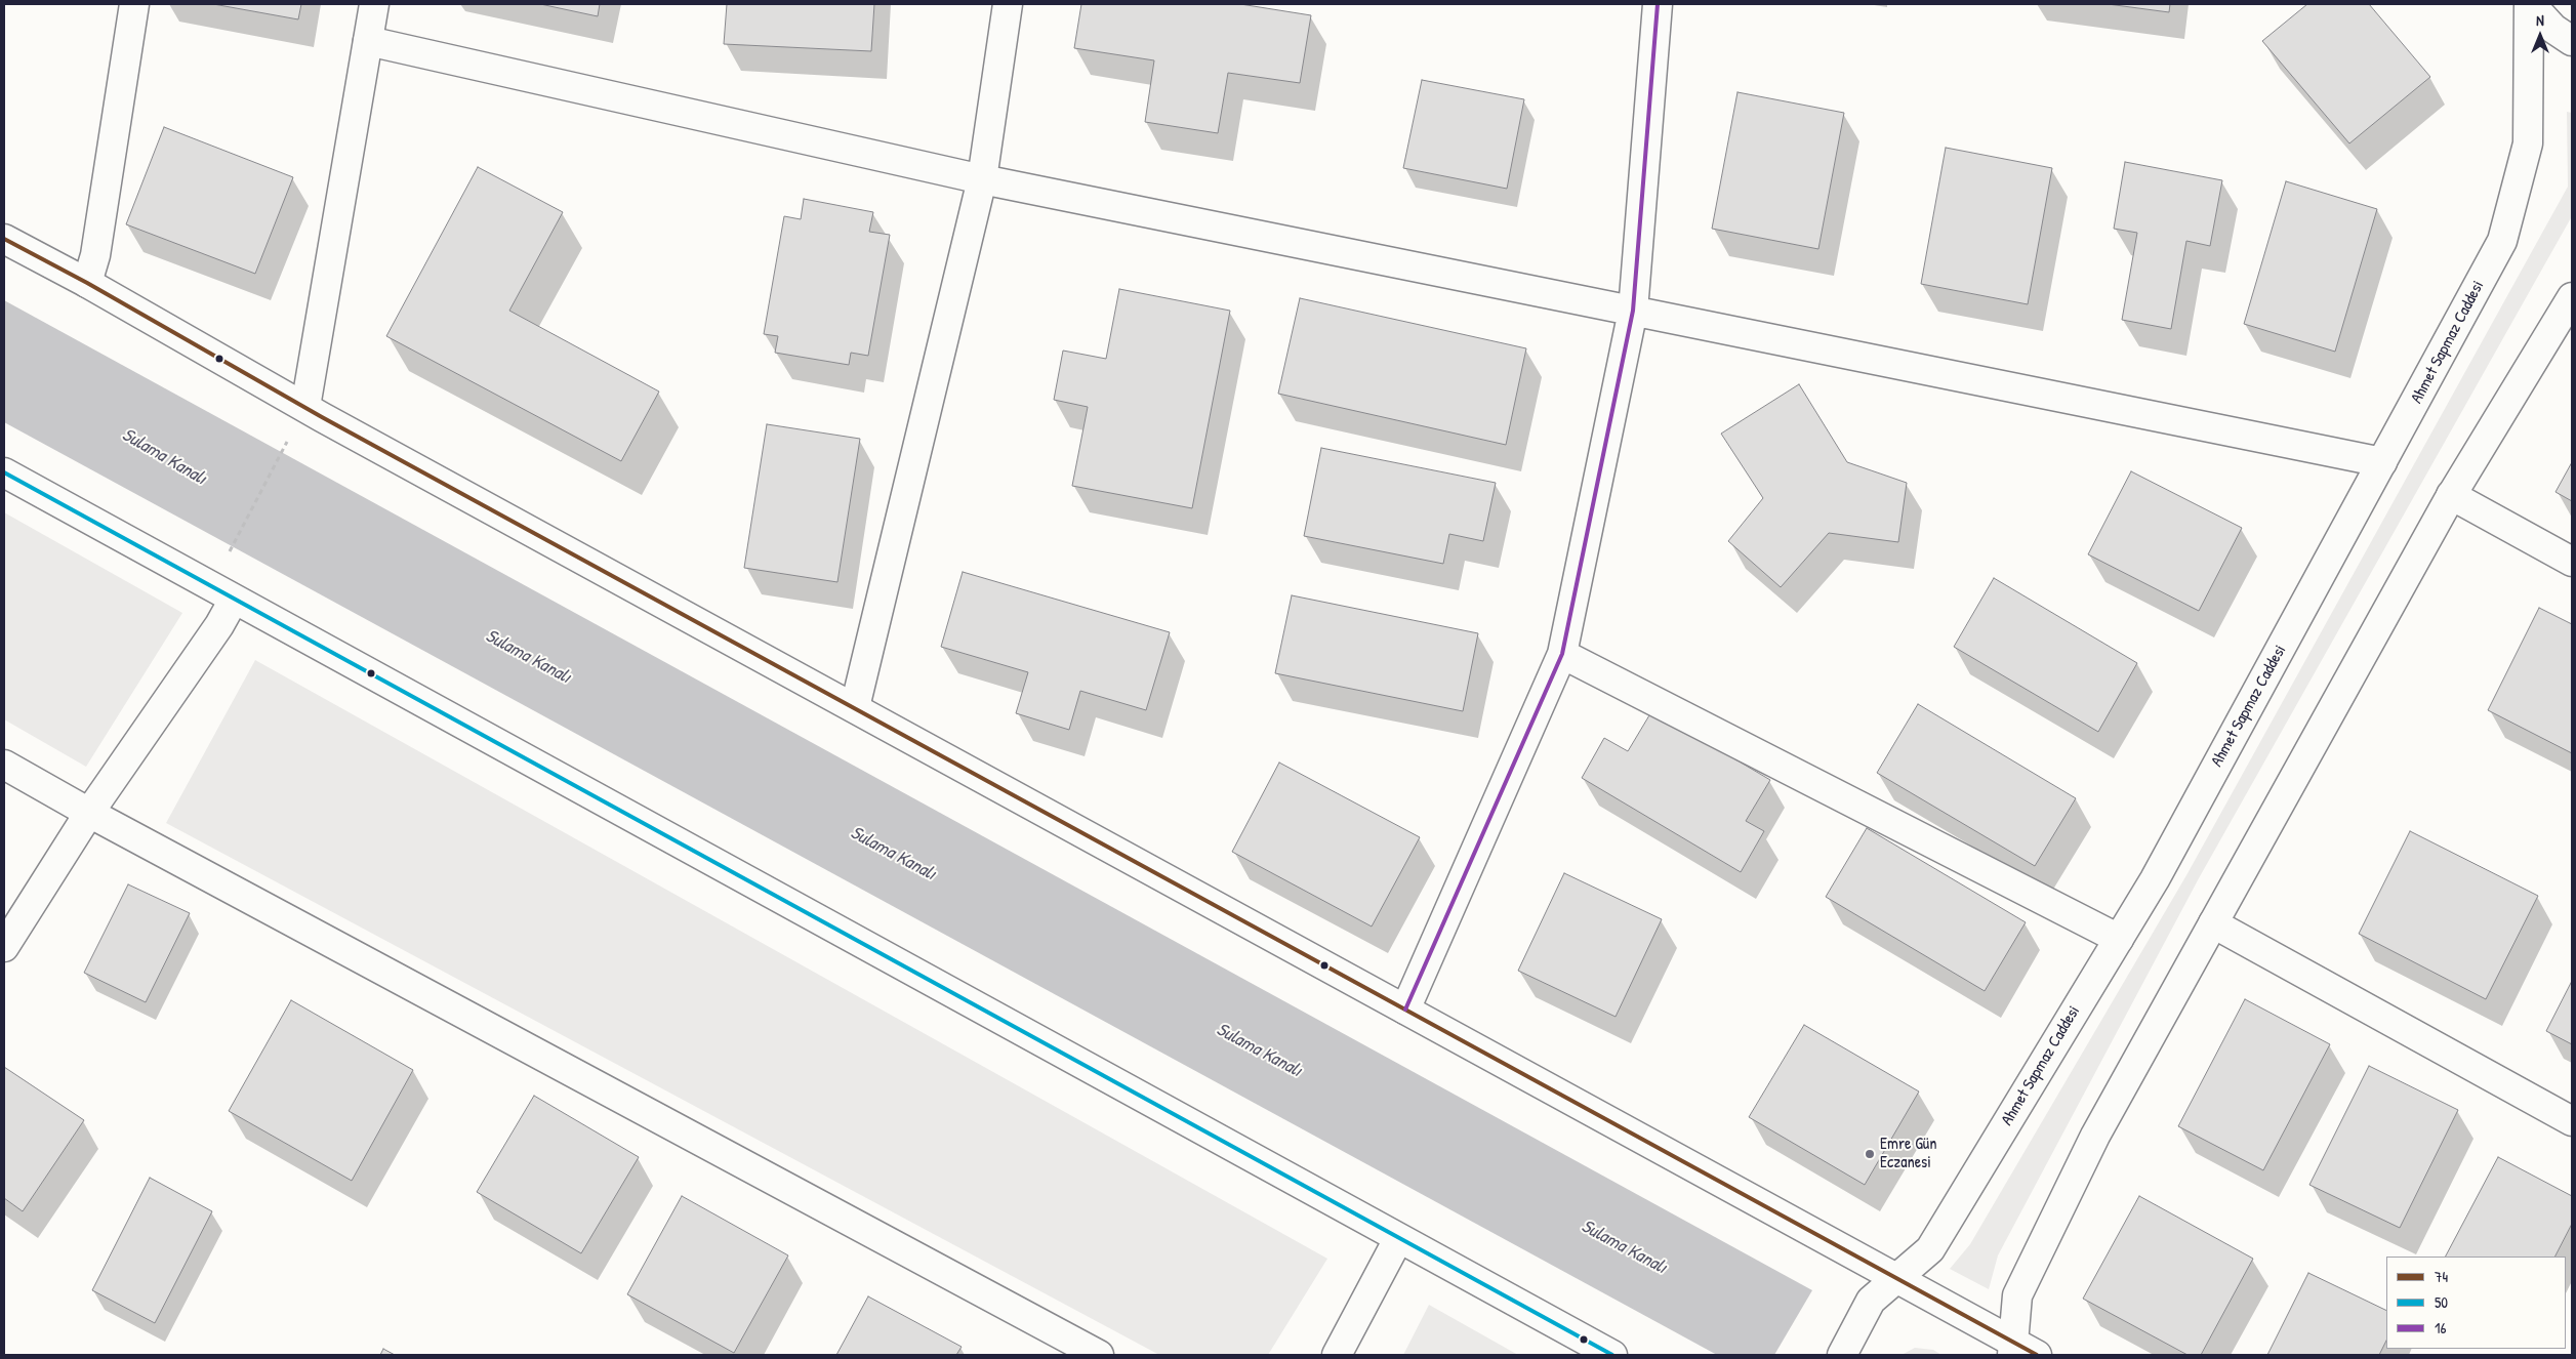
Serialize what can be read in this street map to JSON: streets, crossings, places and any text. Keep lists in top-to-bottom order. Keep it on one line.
{"streets":{"street":["Ahmet Sapmaz Caddesi"]},"water":["Sulama Kanalı"],"places":["Emre Gün Eczanesi"],"lines":["transit line 16","transit line 74","transit line 50"],"legend":["74","50","16"],"north":"top"}
